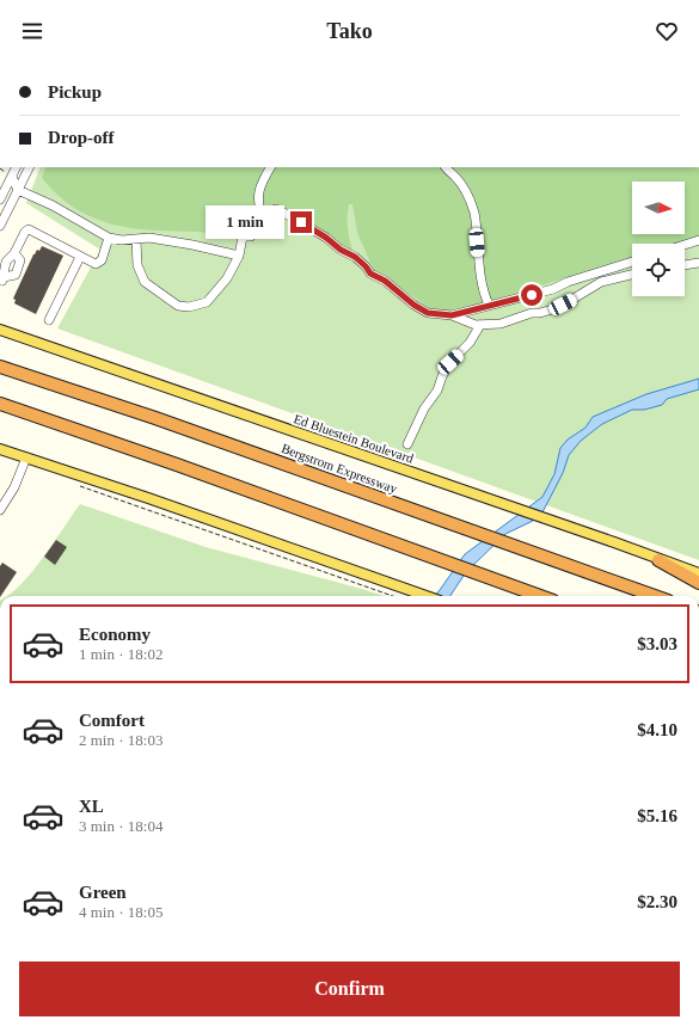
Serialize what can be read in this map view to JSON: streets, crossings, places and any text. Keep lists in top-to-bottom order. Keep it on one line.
{"streets":{"highway":["Bergstrom Expressway"],"main road":["Ed Bluestein Boulevard"]},"north":"right","page":{"header":"Tako","banner":["Pickup","Drop-off"],"bubble":"1 min","list":[{"name":"Economy","note":"1 min · 18:02","value":"$3.03"},{"name":"Comfort","note":"2 min · 18:03","value":"$4.10"},{"name":"XL","note":"3 min · 18:04","value":"$5.16"},{"name":"Green","note":"4 min · 18:05","value":"$2.30"}],"buttons":"Confirm"}}
